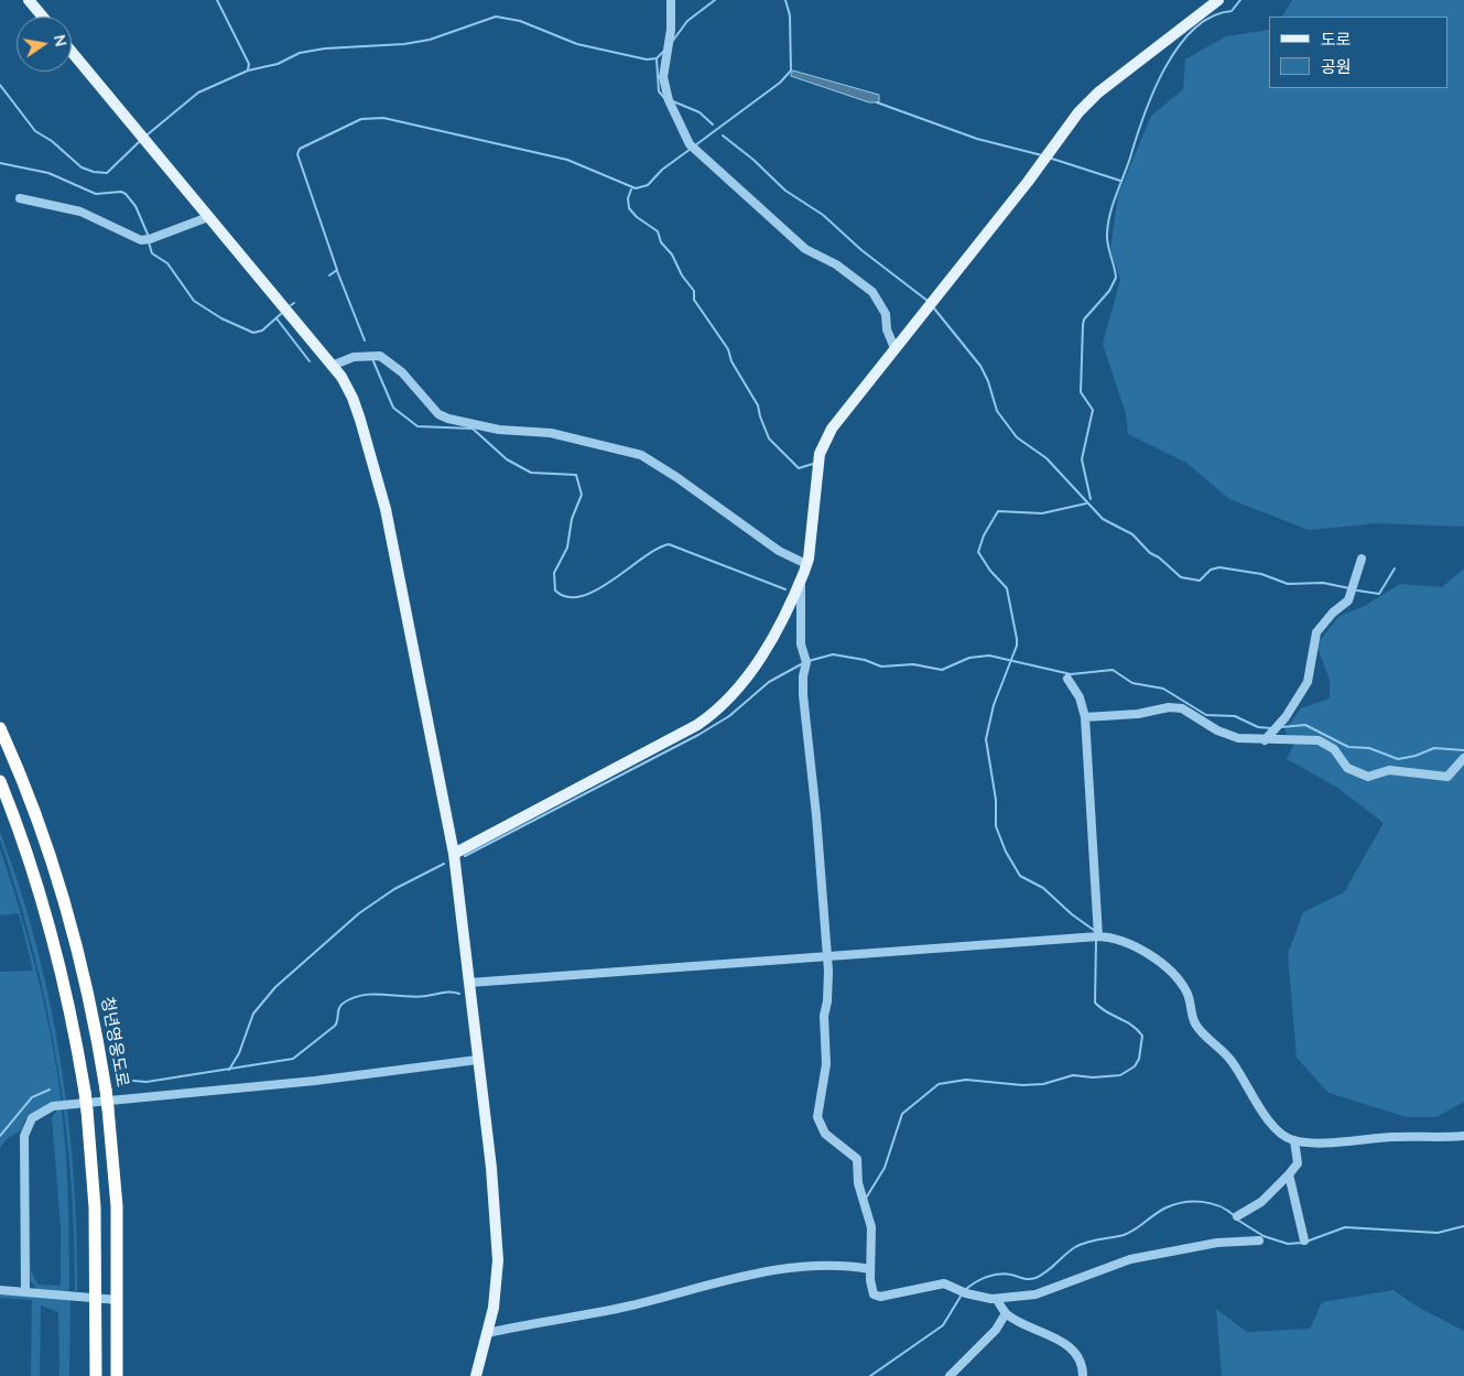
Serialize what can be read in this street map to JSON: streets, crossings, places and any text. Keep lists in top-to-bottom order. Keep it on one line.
{"streets":{"highway":["청년영웅도로"]},"legend":["도로","공원"],"north":"right"}
